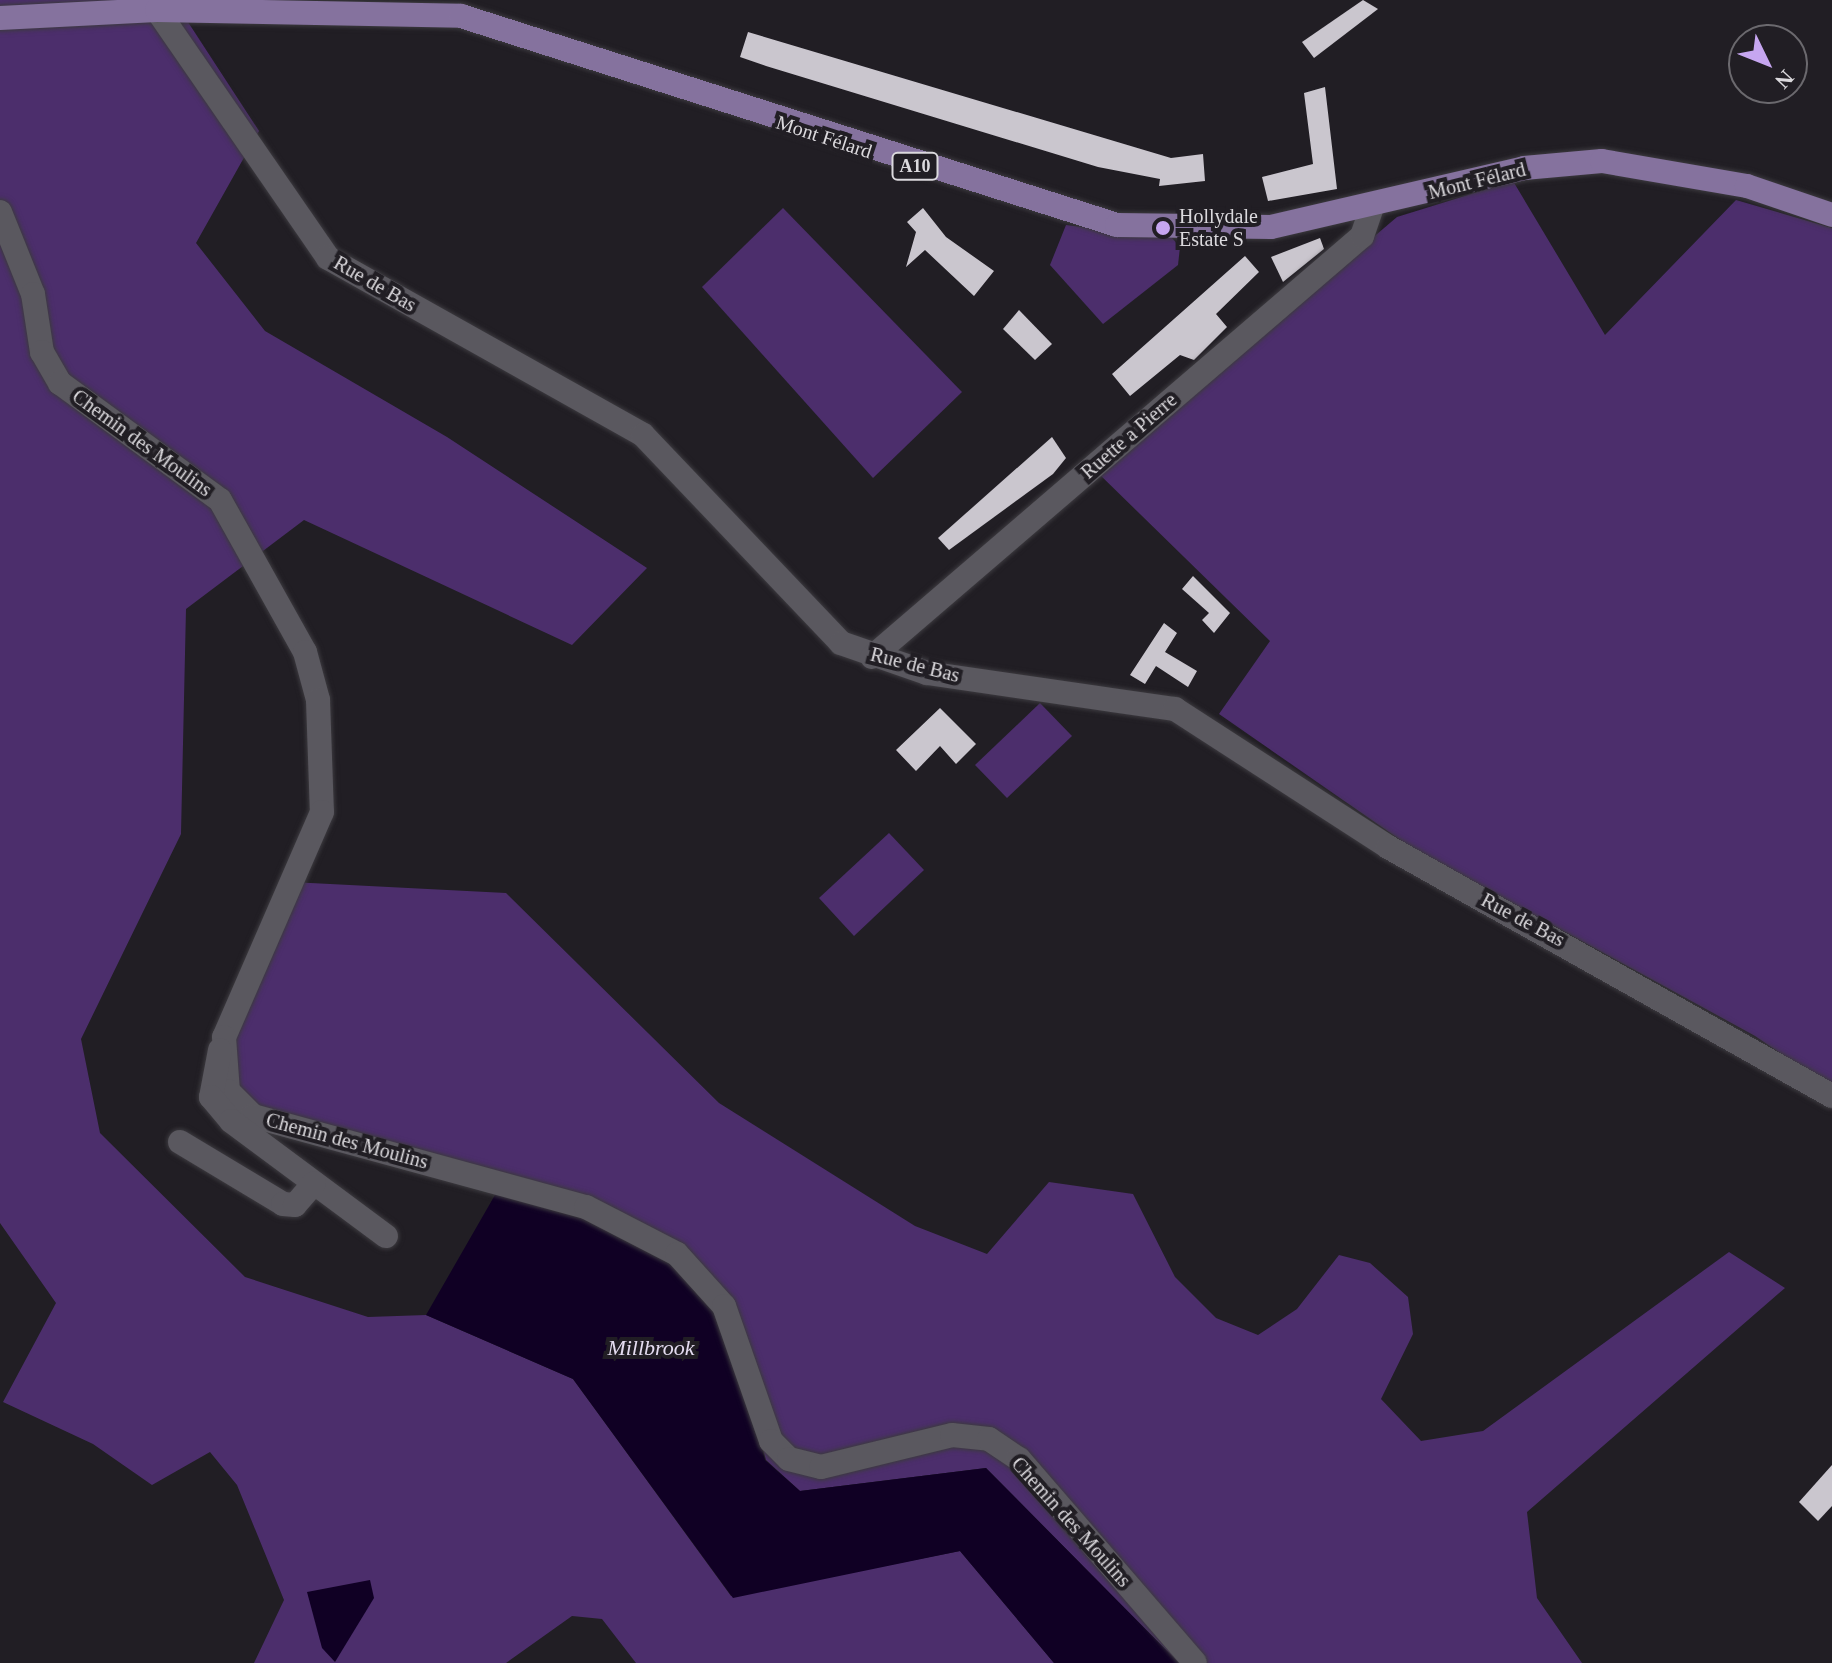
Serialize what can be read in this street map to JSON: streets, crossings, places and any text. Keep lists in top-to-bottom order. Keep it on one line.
{"streets":{"main road":["Mont Félard","A10"],"street":["Rue de Bas","Ruette a Pierre","Chemin des Moulins"]},"crossings":[["Mont Félard","Rue de Bas"],["Mont Félard","Ruette a Pierre"],["Rue de Bas","Ruette a Pierre"]],"water":["Millbrook"],"places":["Hollydale Estate S"],"north":"bottom right"}
